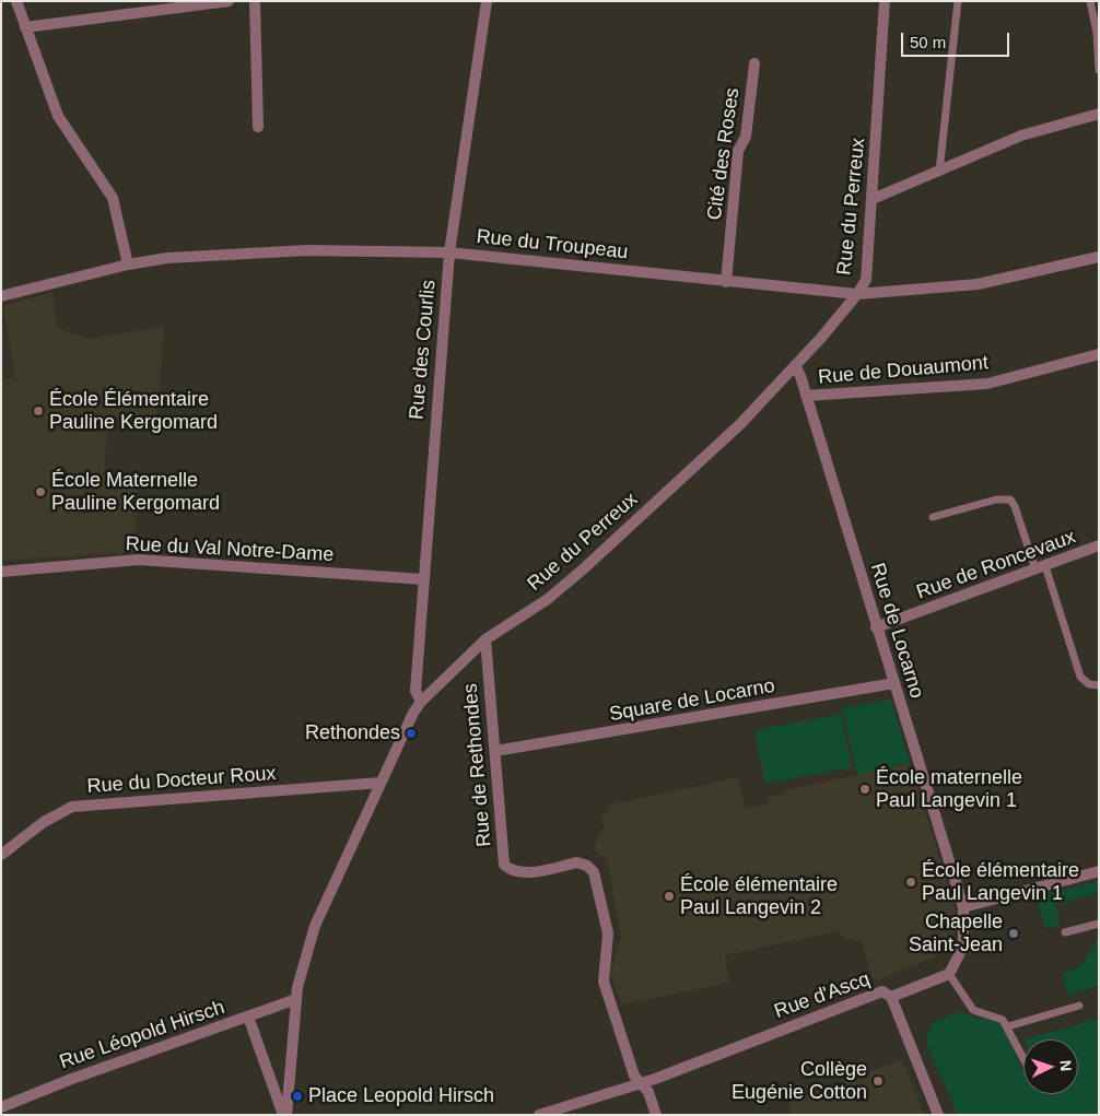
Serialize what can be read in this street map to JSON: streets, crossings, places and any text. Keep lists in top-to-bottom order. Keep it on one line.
{"streets":{"street":["Cité des Roses","Rue du Perreux","Rue du Troupeau","Rue des Courlis","Rue de Douaumont","Rue du Val Notre-Dame","Rue de Roncevaux","Rue de Locarno","Square de Locarno","Rue de Rethondes","Rue du Docteur Roux","Rue d'Ascq","Rue Léopold Hirsch"]},"crossings":[["Cité des Roses","Rue du Troupeau"],["Rue du Perreux","Rue du Troupeau"],["Rue du Perreux","Rue des Courlis"],["Rue du Perreux","Rue de Locarno"],["Rue du Perreux","Rue de Rethondes"],["Rue du Perreux","Rue du Docteur Roux"],["Rue du Perreux","Rue Léopold Hirsch"],["Rue du Troupeau","Rue des Courlis"],["Rue des Courlis","Rue du Val Notre-Dame"],["Rue de Douaumont","Rue de Locarno"],["Rue de Roncevaux","Rue de Locarno"],["Rue de Locarno","Square de Locarno"],["Square de Locarno","Rue de Rethondes"],["Rue de Rethondes","Rue d'Ascq"]],"places":["École Élémentaire Pauline Kergomard","École Maternelle Pauline Kergomard","Rethondes","École maternelle Paul Langevin 1","École élémentaire Paul Langevin 1","École élémentaire Paul Langevin 2","Chapelle Saint-Jean","Collège Eugénie Cotton","Place Leopold Hirsch"],"scale_bar":"50 m","north":"right"}
